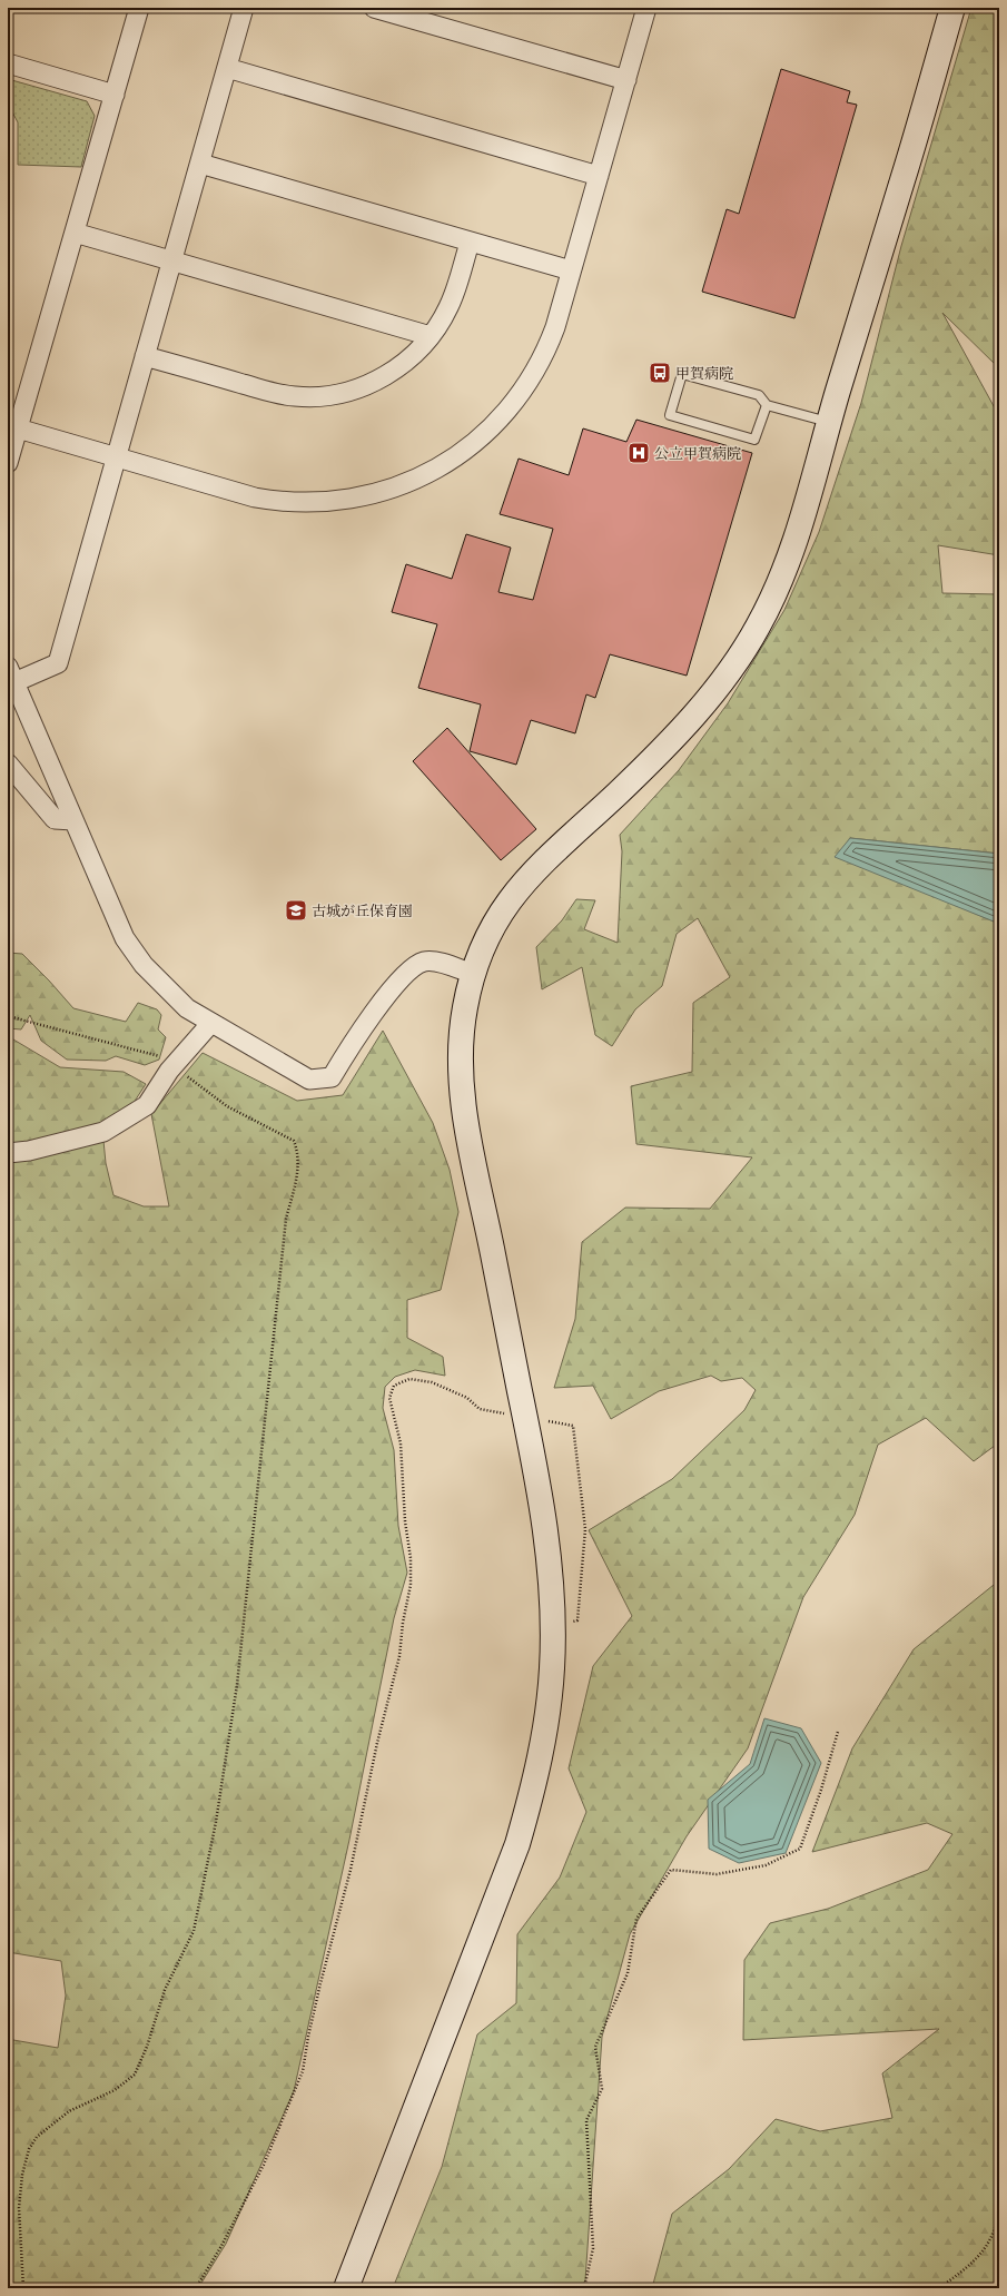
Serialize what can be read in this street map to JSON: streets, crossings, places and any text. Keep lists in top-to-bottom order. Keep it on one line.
{"places":{"bus stop":["甲賀病院"],"hospital":["公立甲賀病院"],"school or university":["古城が丘保育園"]}}
